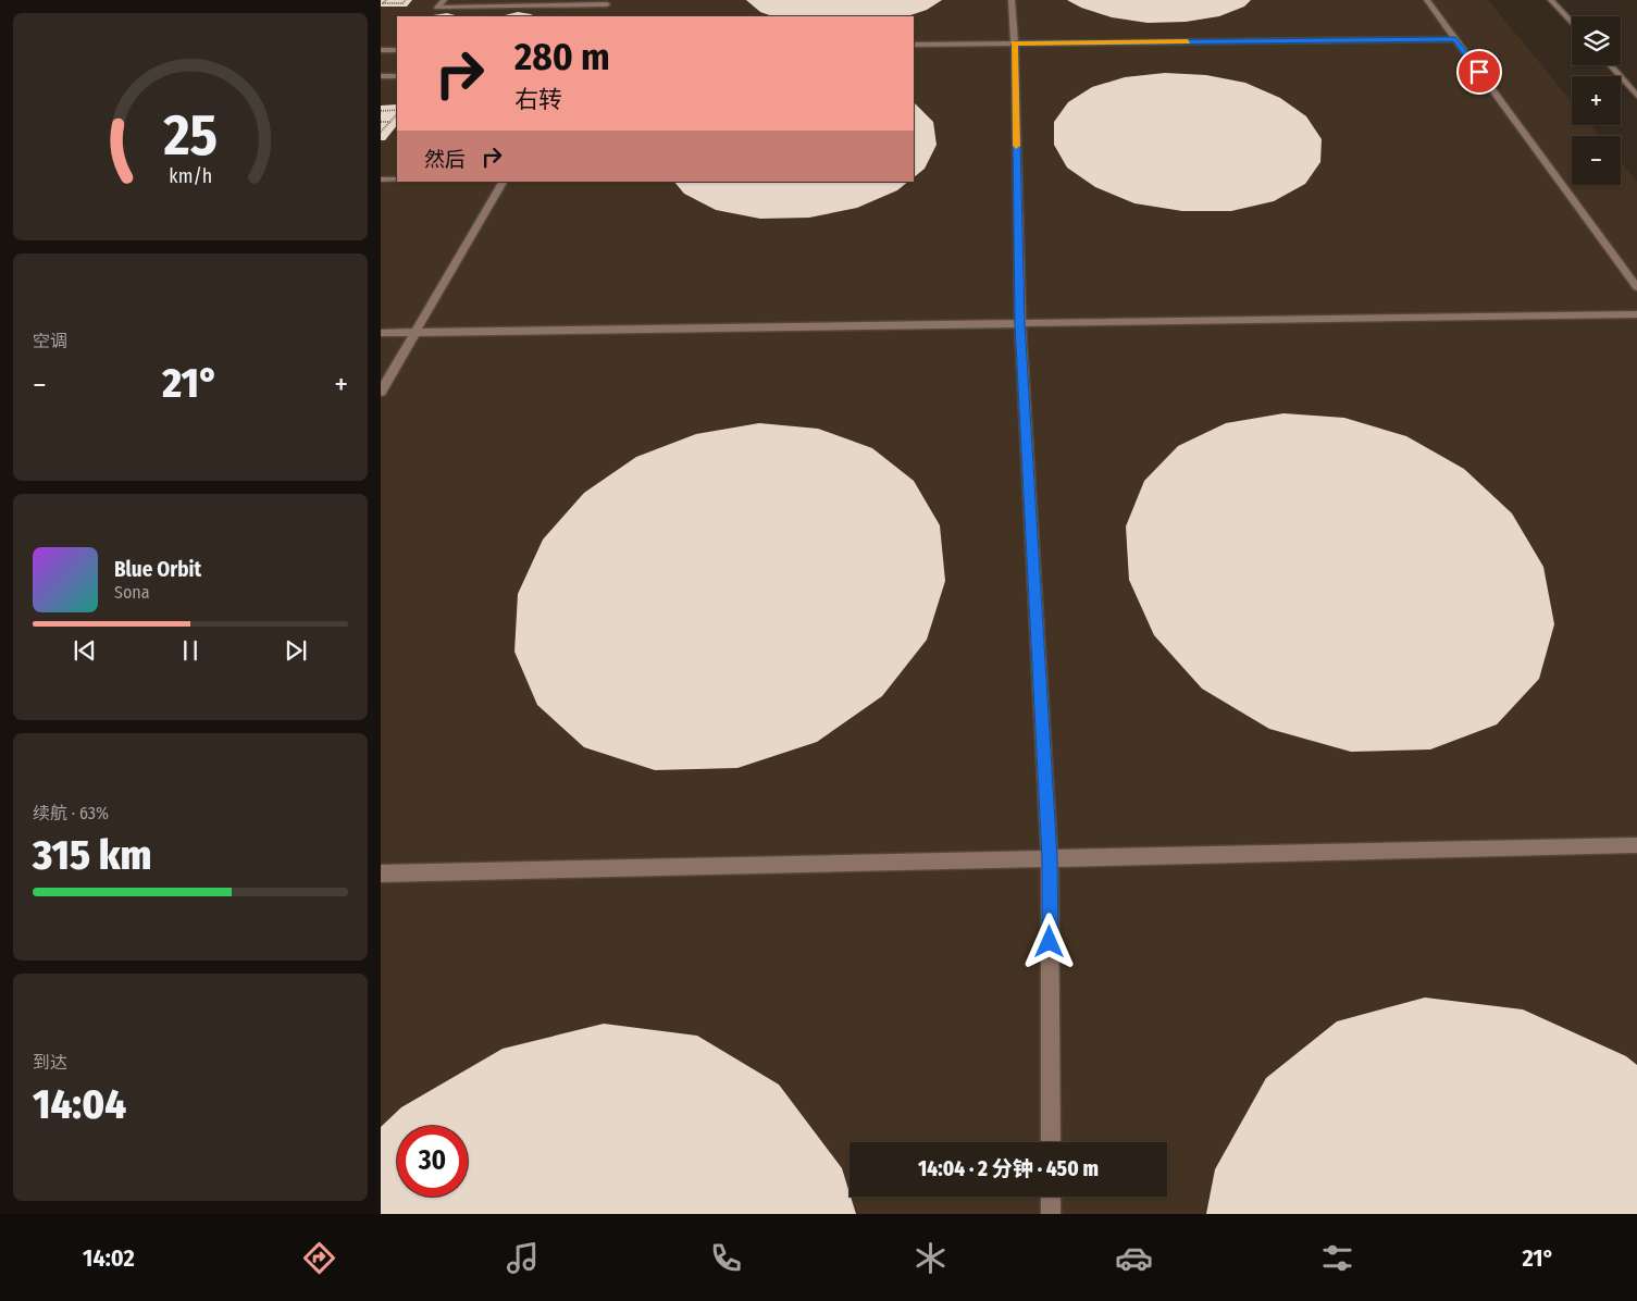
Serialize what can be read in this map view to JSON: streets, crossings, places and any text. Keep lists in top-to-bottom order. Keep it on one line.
{"page":{"map_buttons":["+","−"],"turn":["280 m","右转"],"then":"然后","tile":["空调",["续航 · 63%","315 km"],["到达","14:04"]],"heat":["−","21°","+"],"song":["Blue Orbit","Sona"],"limit":"30","trip":"14:04 · 2 分钟 · 450 m","tabs":["14:02","21°"],"gauge":["25","km/h"]}}
